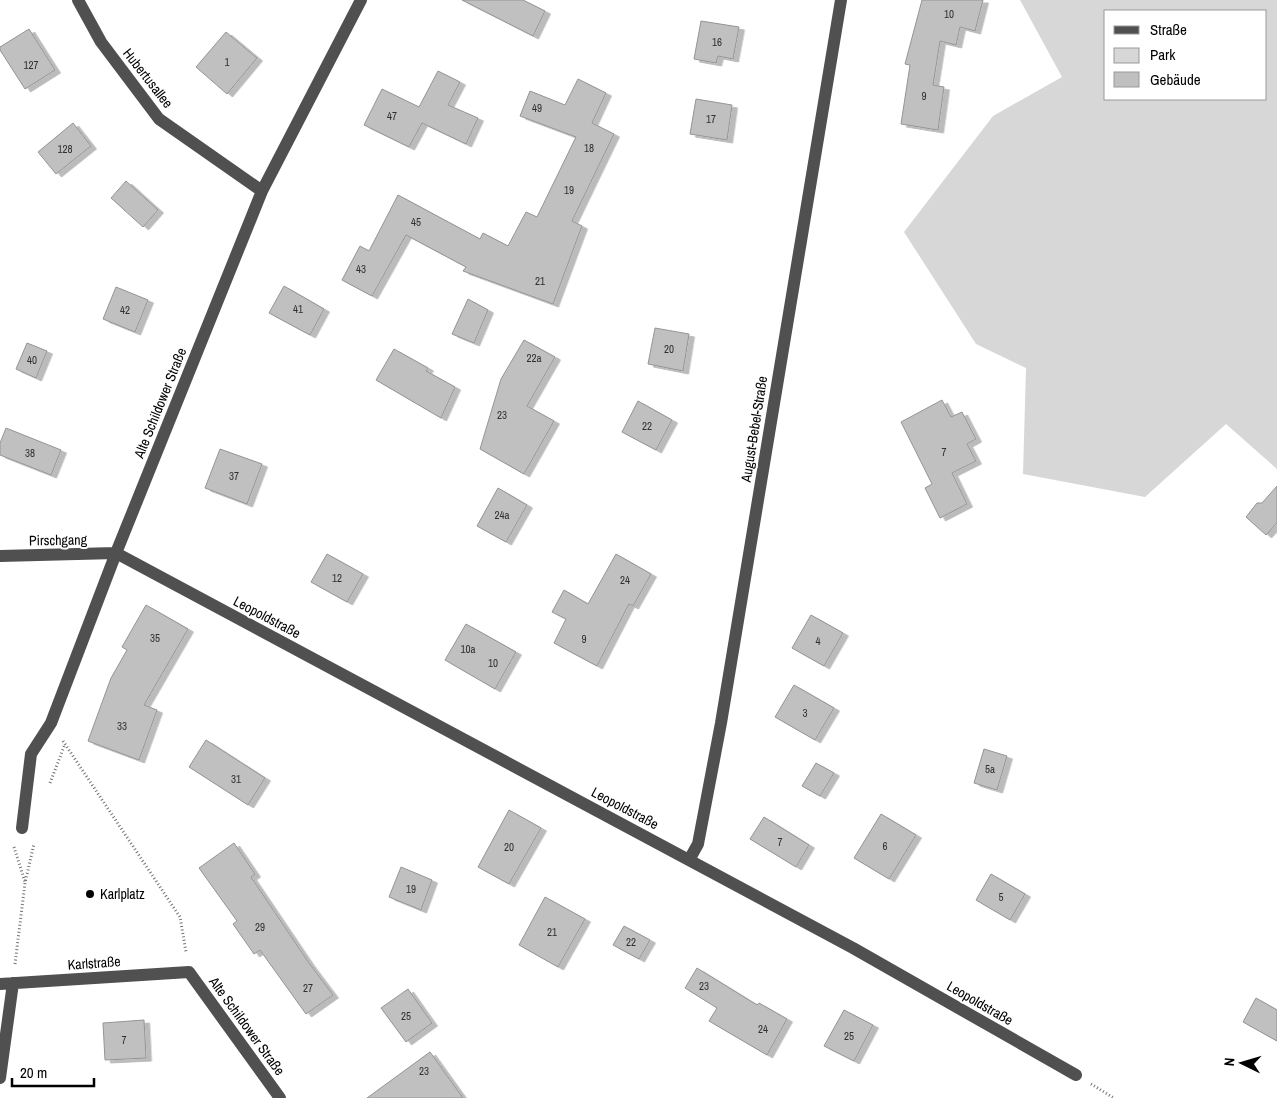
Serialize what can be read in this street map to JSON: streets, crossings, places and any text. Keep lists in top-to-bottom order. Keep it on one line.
{"streets":{"street":["Hubertusallee","Alte Schildower Straße","August-Bebel-Straße","Pirschgang","Leopoldstraße","Karlstraße"]},"crossings":[["Hubertusallee","Alte Schildower Straße"],["Alte Schildower Straße","Pirschgang"],["Alte Schildower Straße","Leopoldstraße"],["Alte Schildower Straße","Karlstraße"],["August-Bebel-Straße","Leopoldstraße"],["Pirschgang","Leopoldstraße"]],"places":["Karlplatz"],"house_numbers":["10","16","1","127","9","49","47","17","18","128","19","45","43","21","41","42","20","22a","40","23","22","7","38","37","24a","12","24","35","9","4","10a","10","3","33","5a","31","7","6","20","19","5","29","21","22","23","27","25","24","25","7","23"],"legend":["Straße","Park","Gebäude"],"scale_bar":"20 m","north":"left"}
